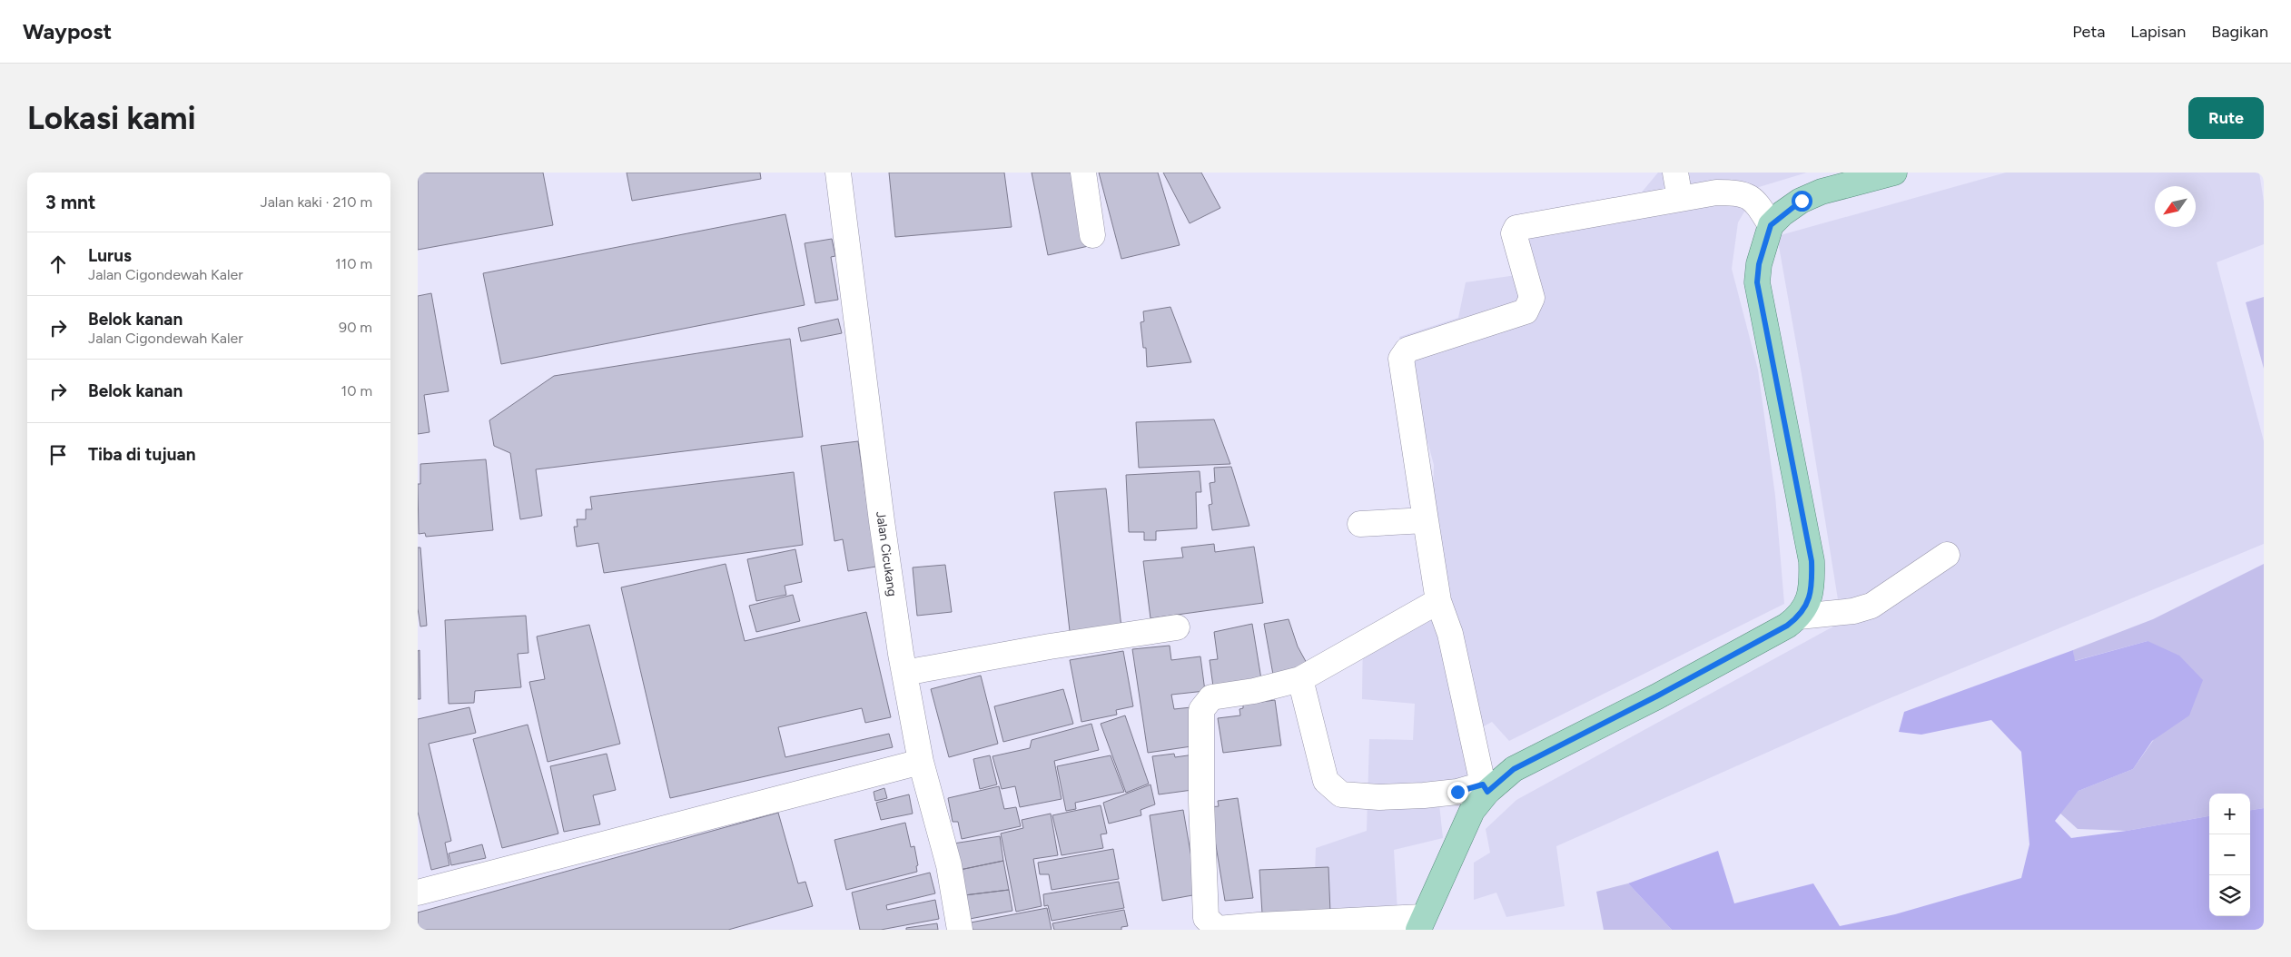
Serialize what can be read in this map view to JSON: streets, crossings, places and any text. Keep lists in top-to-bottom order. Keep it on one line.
{"streets":{"street":["Jalan Cicukang"]},"north":"bottom left","page":{"header":"Waypost","nav":["Peta","Lapisan","Bagikan"],"buttons":"Rute","title":"Lokasi kami","heading":["3 mnt","Jalan kaki · 210 m"],"list":[["Lurus","Jalan Cigondewah Kaler","110 m"],["Belok kanan","Jalan Cigondewah Kaler","90 m"],["Belok kanan","10 m"],"Tiba di tujuan"],"map_buttons":["+","−"]}}
